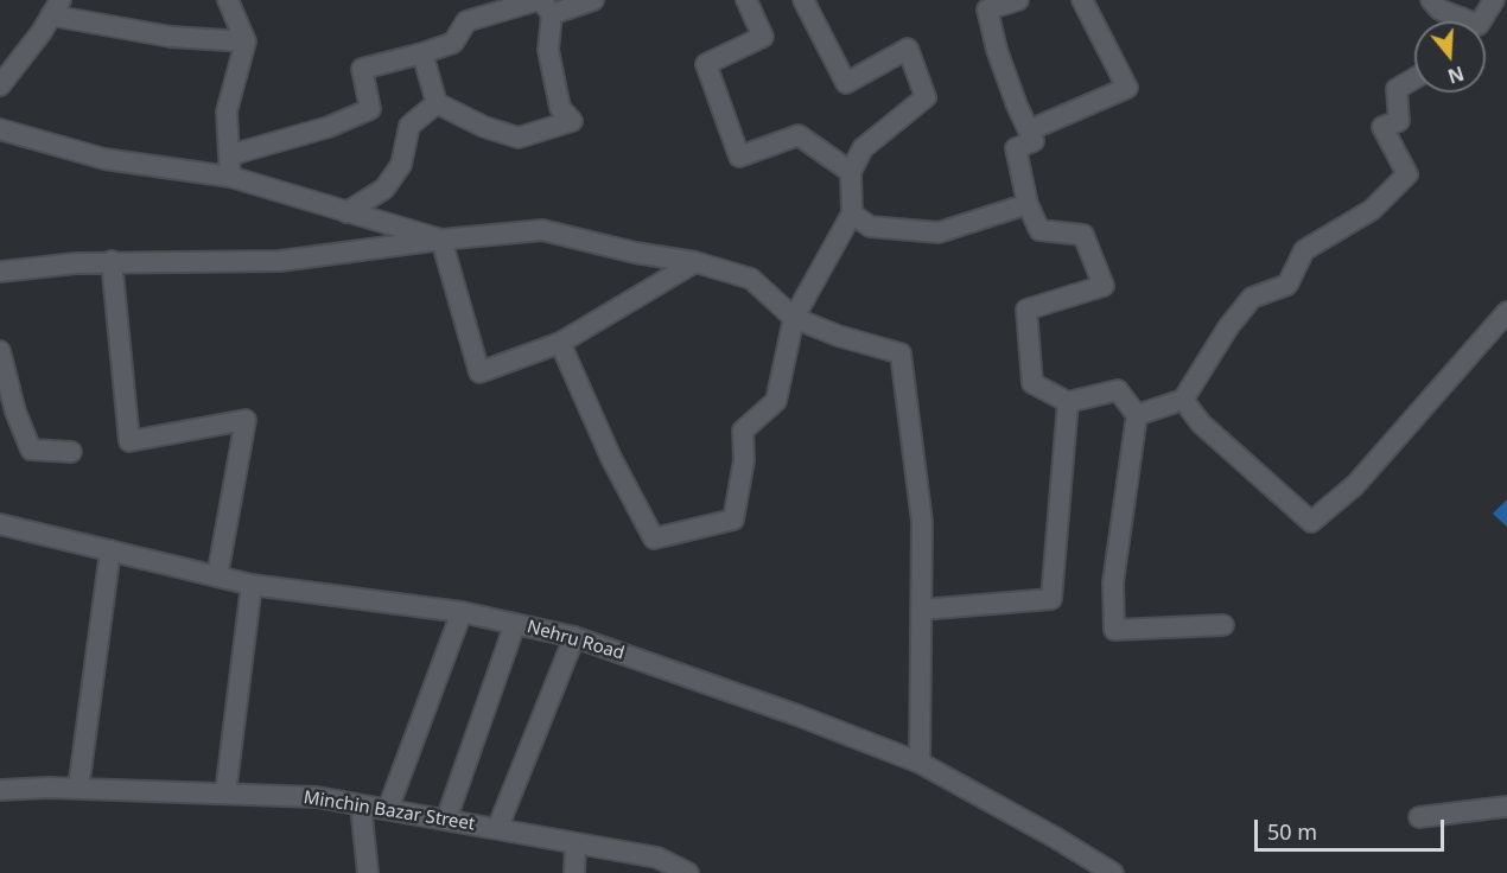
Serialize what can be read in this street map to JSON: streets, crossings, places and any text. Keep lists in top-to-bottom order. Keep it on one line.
{"streets":{"street":["Nehru Road","Minchin Bazar Street"]},"scale_bar":"50 m","north":"bottom"}
